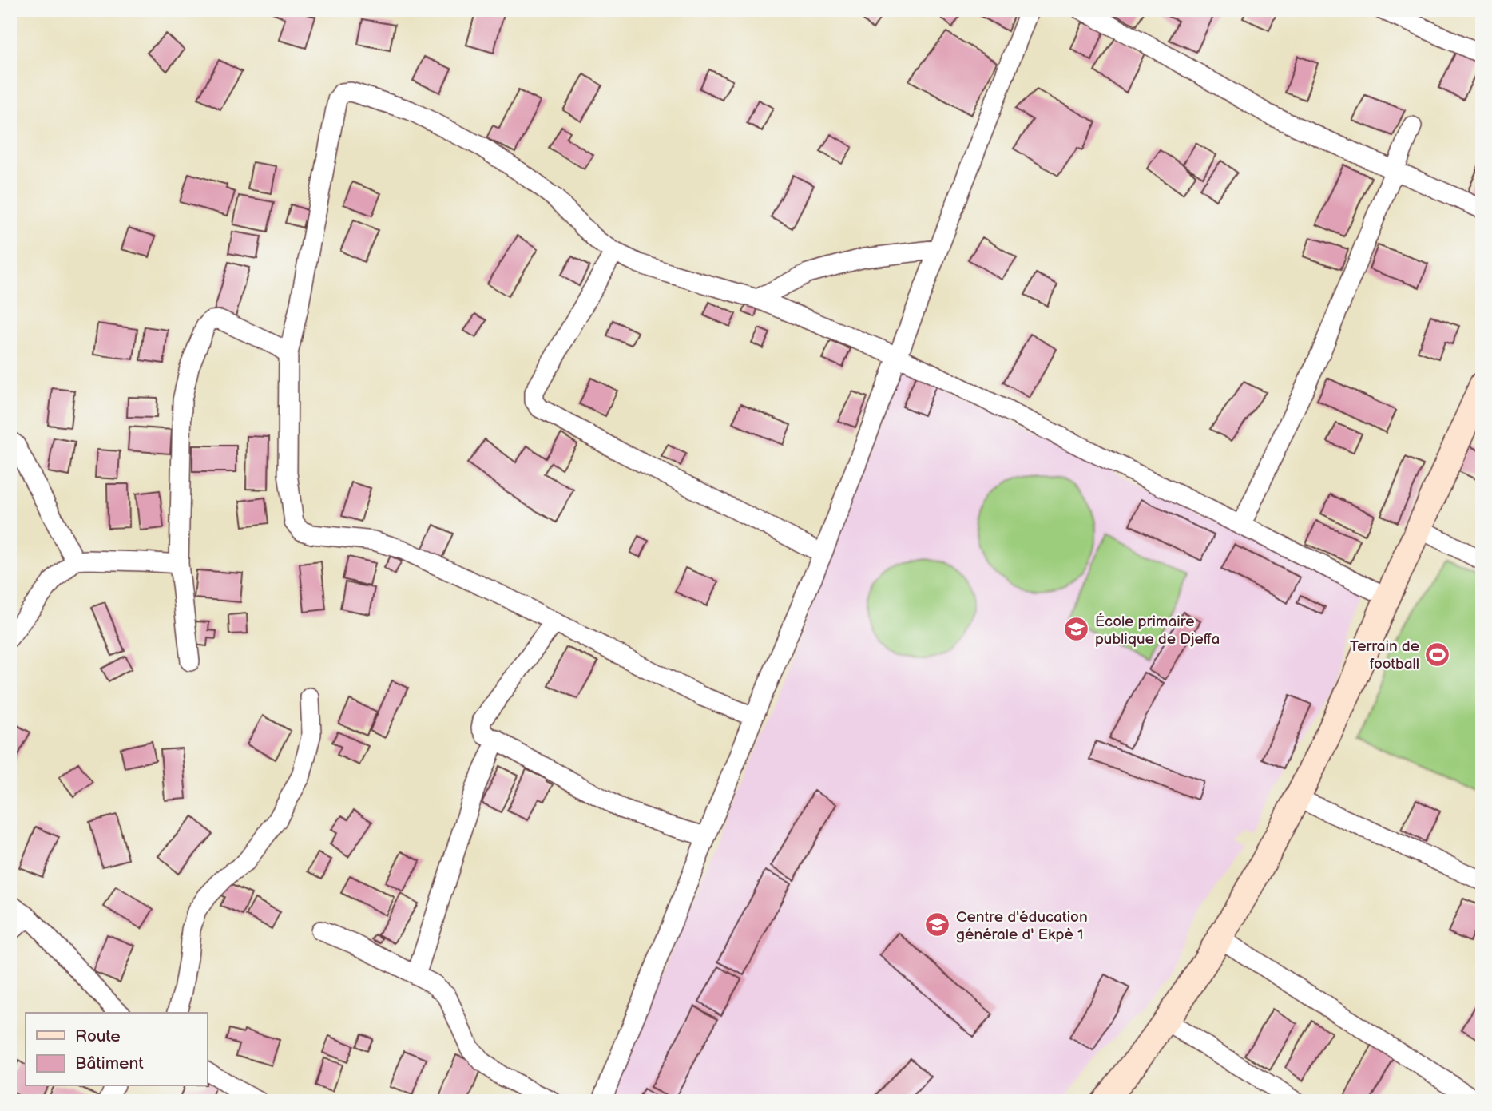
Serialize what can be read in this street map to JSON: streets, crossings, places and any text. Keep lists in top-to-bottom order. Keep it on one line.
{"places":{"school or university":["École primaire publique de Djeffa","Centre d'éducation générale d' Ekpè 1"],"sports":["Terrain de football"]},"legend":["Route","Bâtiment"]}
